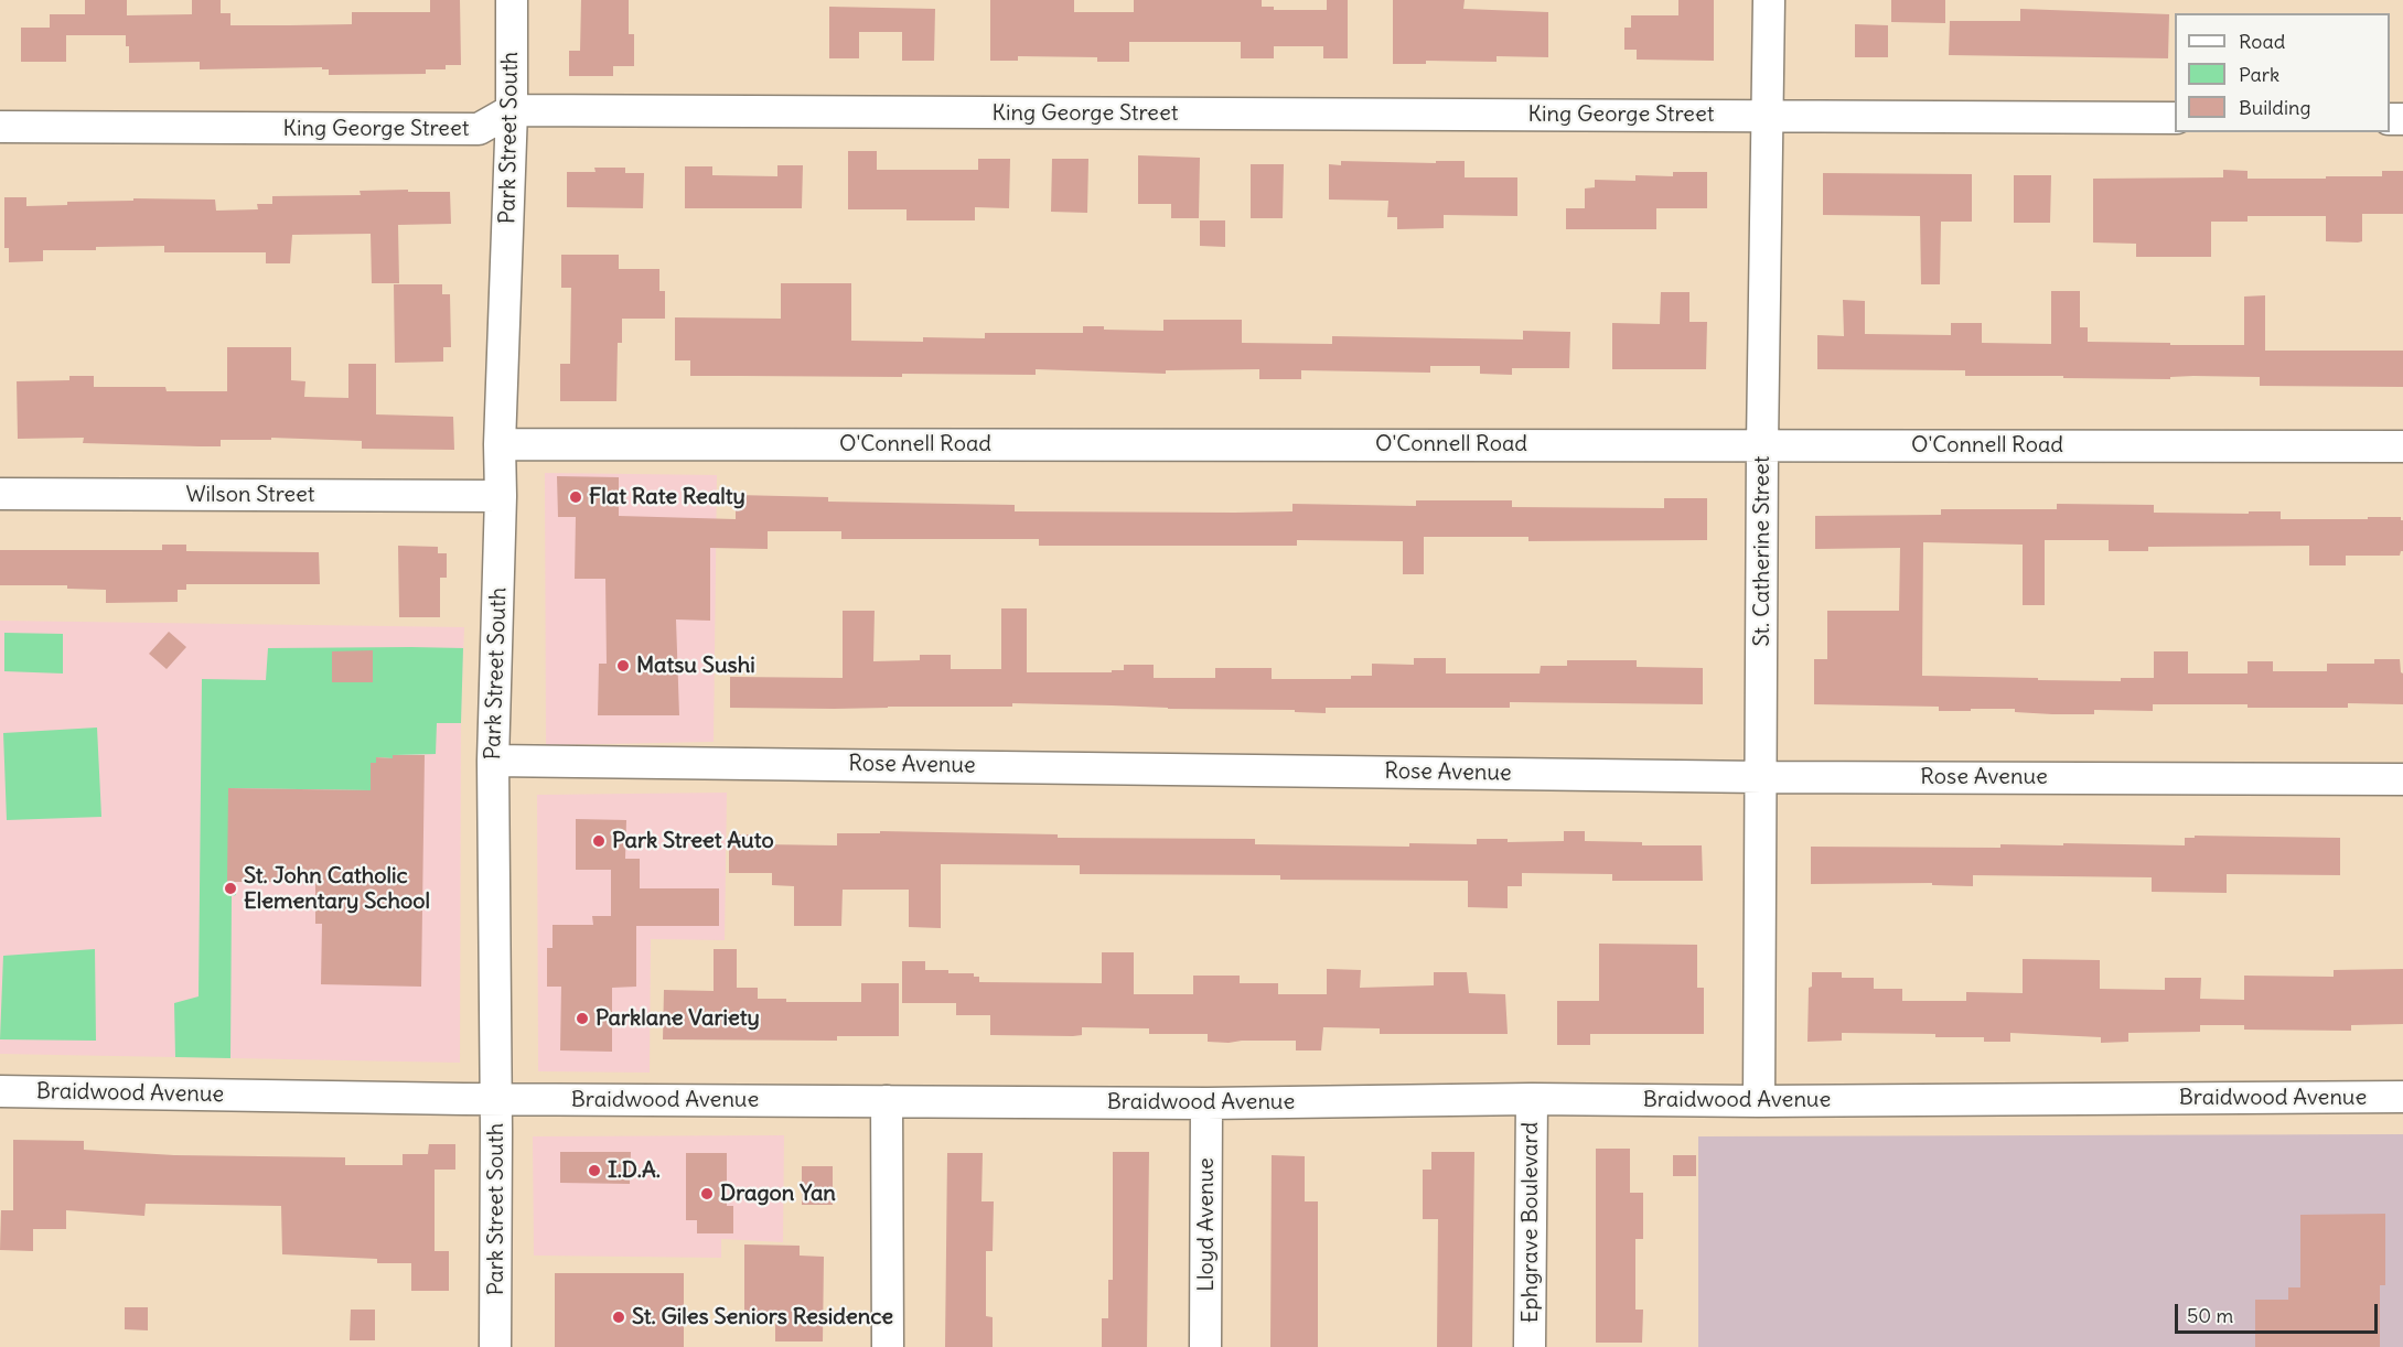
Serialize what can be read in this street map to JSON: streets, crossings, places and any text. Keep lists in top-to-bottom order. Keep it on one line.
{"streets":{"street":["King George Street","Park Street South","O'Connell Road","Wilson Street","St. Catherine Street","Rose Avenue","Braidwood Avenue","Ephgrave Boulevard","Lloyd Avenue"]},"crossings":[["King George Street","Park Street South"],["King George Street","St. Catherine Street"],["Park Street South","O'Connell Road"],["Park Street South","Wilson Street"],["Park Street South","Rose Avenue"],["Park Street South","Braidwood Avenue"],["O'Connell Road","St. Catherine Street"],["St. Catherine Street","Rose Avenue"],["St. Catherine Street","Braidwood Avenue"],["Braidwood Avenue","Ephgrave Boulevard"],["Braidwood Avenue","Lloyd Avenue"]],"places":["Flat Rate Realty","Matsu Sushi","Park Street Auto","St. John Catholic Elementary School","Parklane Variety","I.D.A.","Dragon Yan","St. Giles Seniors Residence"],"legend":["Road","Park","Building"],"scale_bar":"50 m"}
